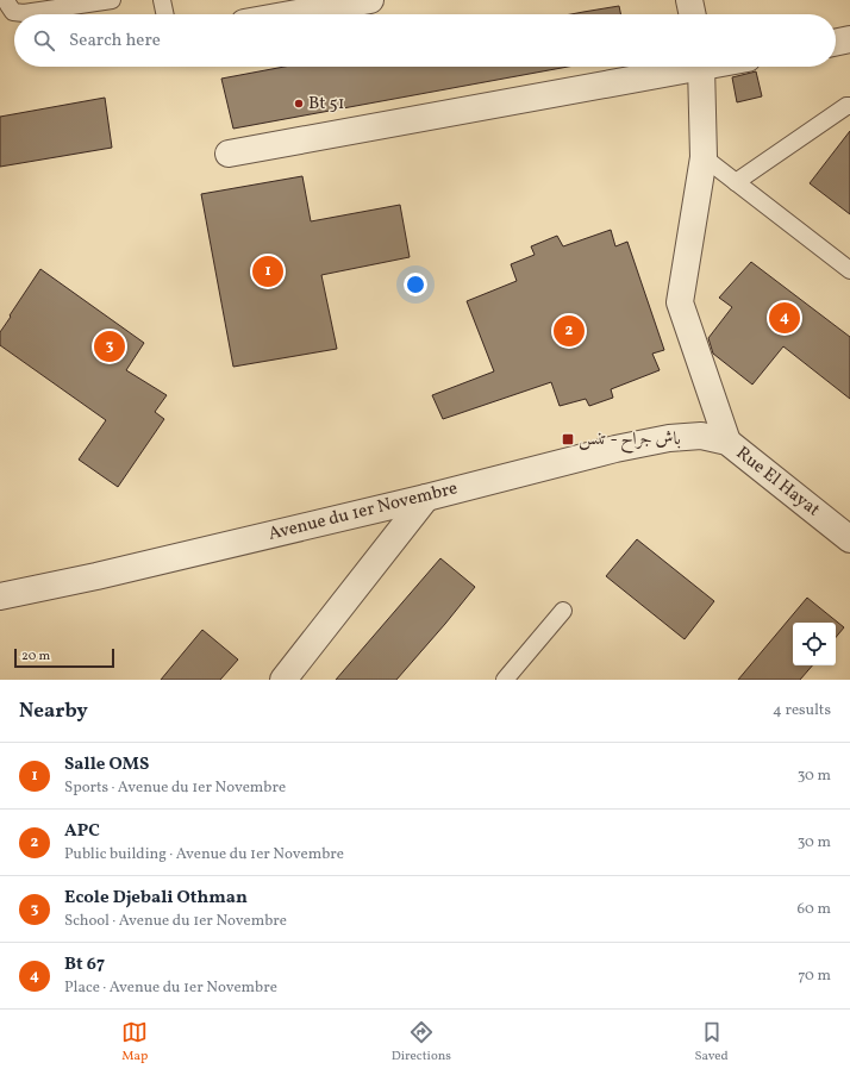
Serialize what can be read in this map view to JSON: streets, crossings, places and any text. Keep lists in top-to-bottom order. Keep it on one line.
{"streets":{"street":["Rue El Hayat","Avenue du 1er Novembre"]},"crossings":[["Rue El Hayat","Avenue du 1er Novembre"]],"places":{"other":["Bt 51"],"transit":["باش جراح - تنس"]},"scale_bar":"20 m","page":{"search":"Search here","pins":["1","4","2","3"],"scale":"20 m","heading":["Nearby","4 results"],"list":[{"mark":"1","name":"Salle OMS","note":"Sports · Avenue du 1er Novembre","value":"30 m"},{"mark":"2","name":"APC","note":"Public building · Avenue du 1er Novembre","value":"30 m"},{"mark":"3","name":"Ecole Djebali Othman","note":"School · Avenue du 1er Novembre","value":"60 m"},{"mark":"4","name":"Bt 67","note":"Place · Avenue du 1er Novembre","value":"70 m"}],"nav":["Map","Directions","Saved"]}}
